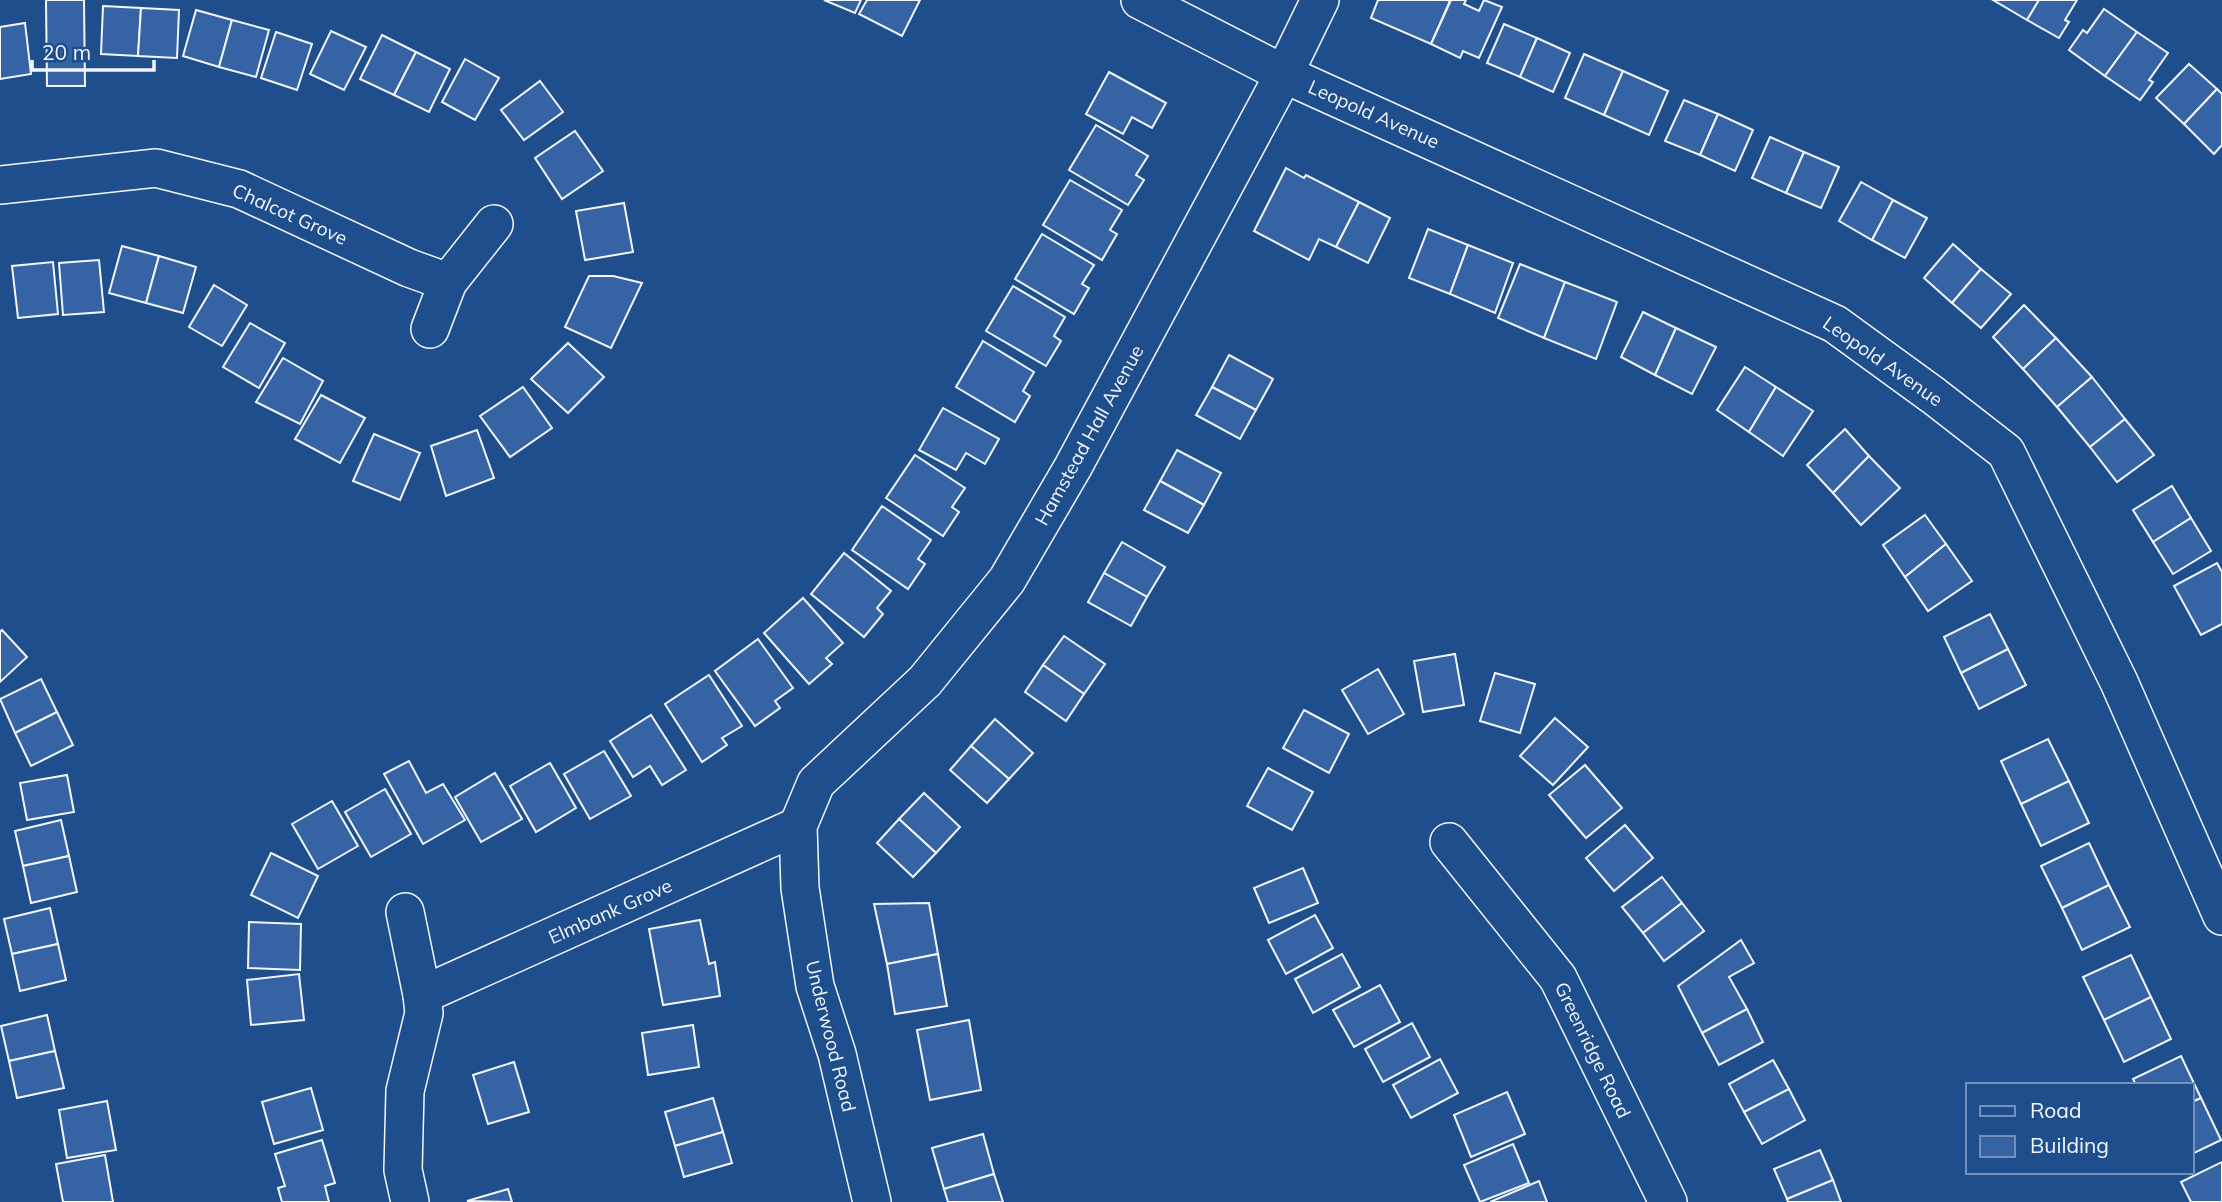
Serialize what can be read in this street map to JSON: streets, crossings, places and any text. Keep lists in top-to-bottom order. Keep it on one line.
{"streets":{"street":["Leopold Avenue","Chalcot Grove","Hamstead Hall Avenue","Elmbank Grove","Underwood Road","Greenridge Road"]},"crossings":[["Leopold Avenue","Hamstead Hall Avenue"],["Hamstead Hall Avenue","Elmbank Grove"],["Hamstead Hall Avenue","Underwood Road"],["Elmbank Grove","Underwood Road"]],"legend":["Road","Building"],"scale_bar":"20 m"}
